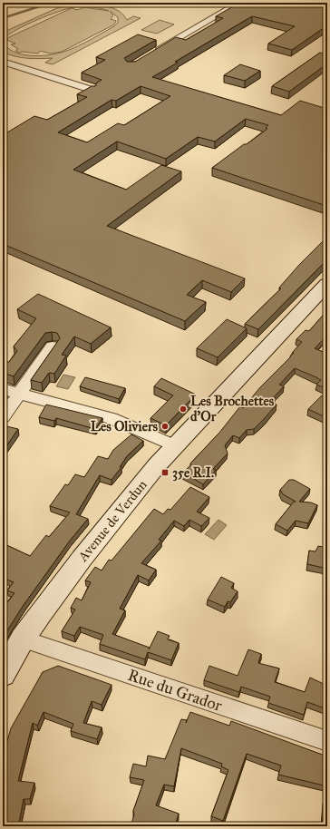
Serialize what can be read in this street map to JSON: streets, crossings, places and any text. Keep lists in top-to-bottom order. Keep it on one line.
{"streets":{"main road":["Avenue de Verdun"],"street":["Rue du Grador"]},"crossings":[["Avenue de Verdun","Rue du Grador"]],"places":{"other":["Les Brochettes d'Or","Les Oliviers"],"transit":["35e R.I."]}}
